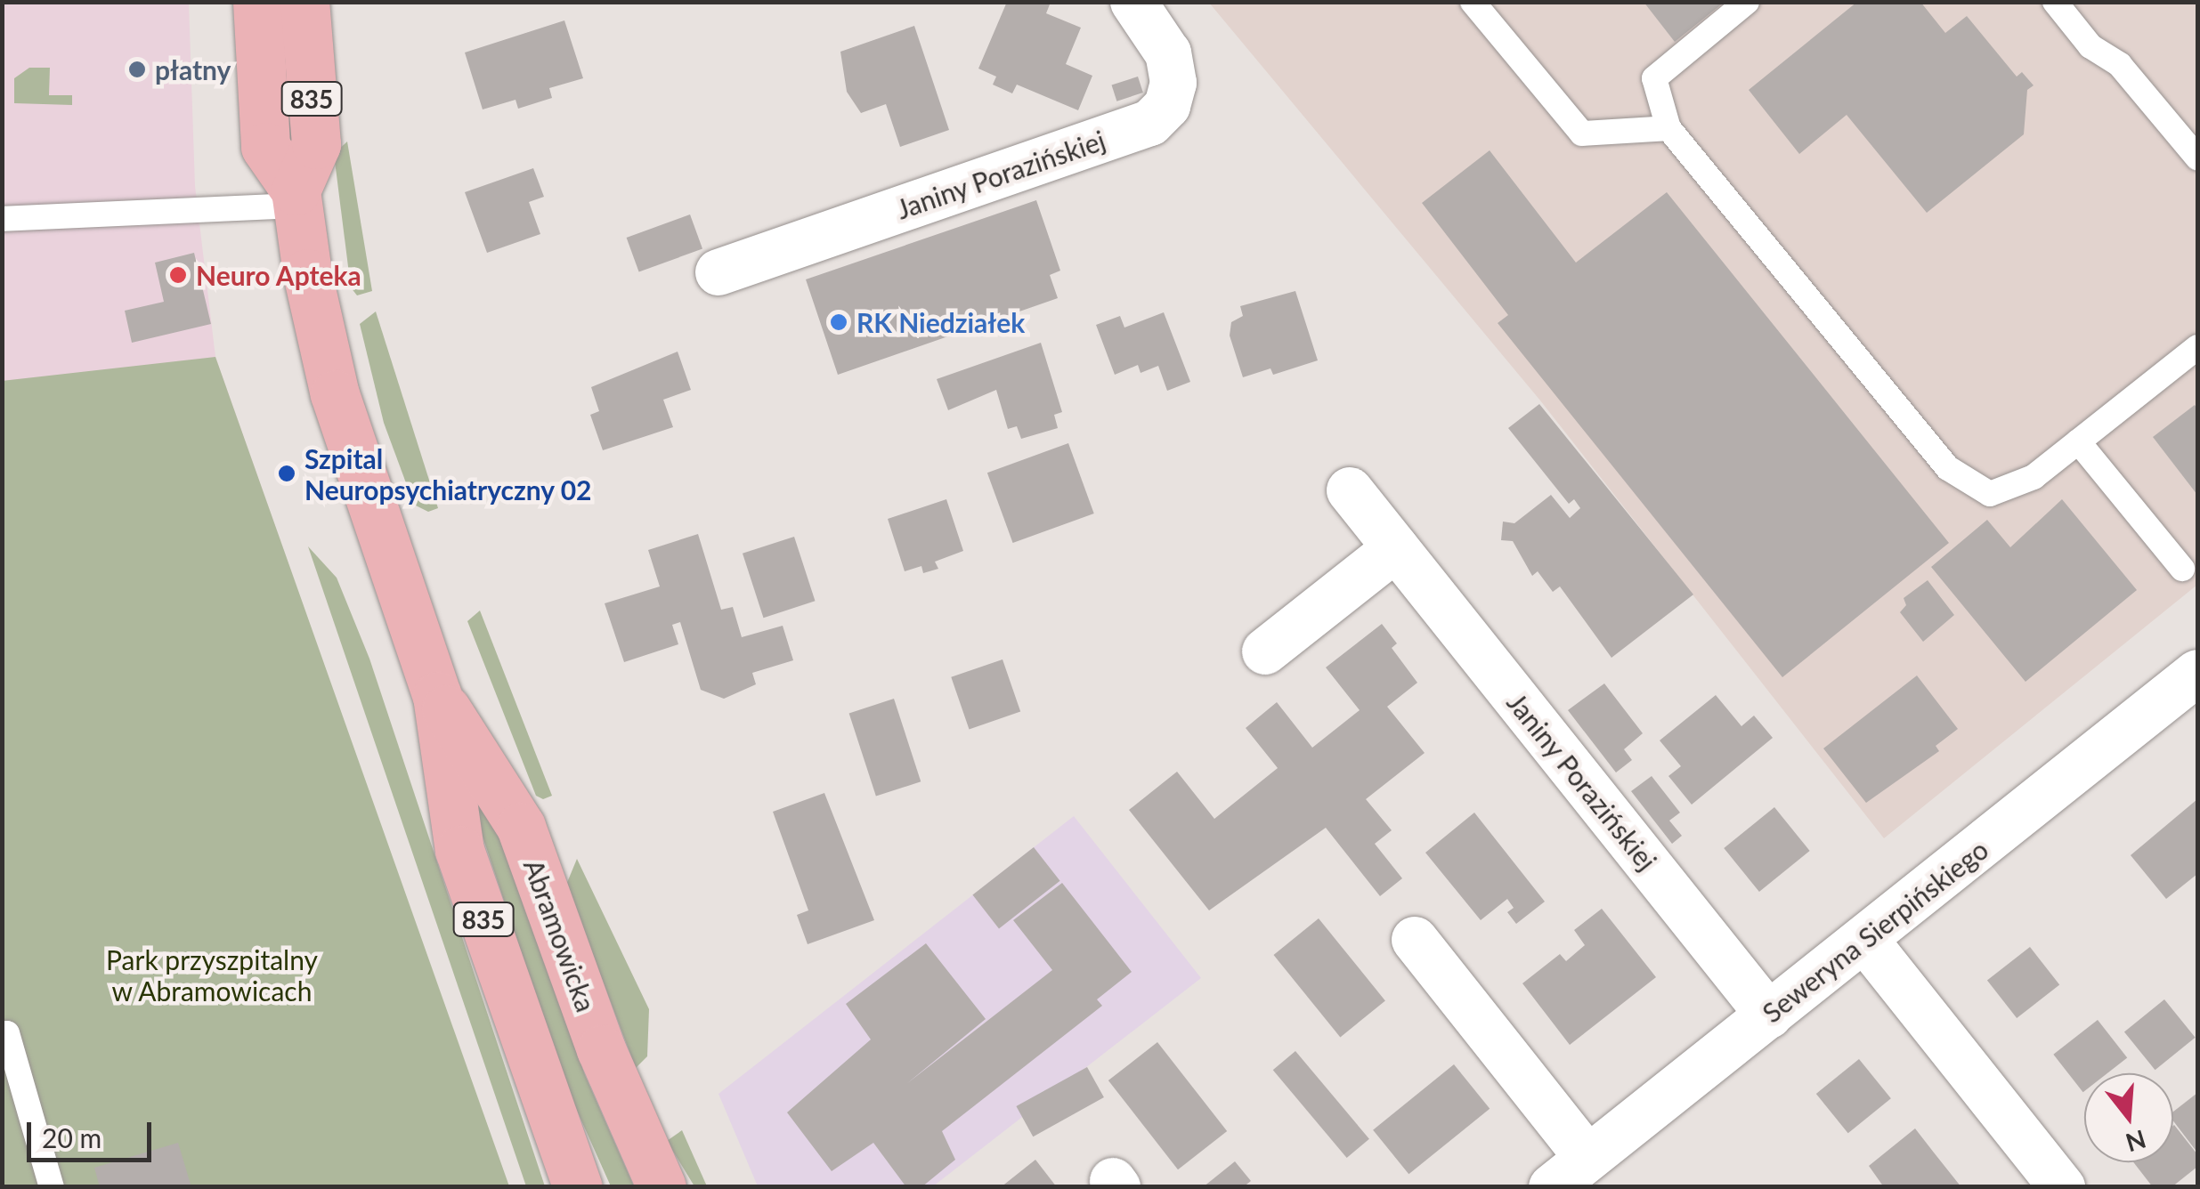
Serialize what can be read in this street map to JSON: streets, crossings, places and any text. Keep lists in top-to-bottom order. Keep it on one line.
{"streets":{"main road":["835","Abramowicka"],"street":["Janiny Porazińskiej","Seweryna Sierpińskiego"]},"crossings":[["835","Abramowicka"],["Janiny Porazińskiej","Seweryna Sierpińskiego"]],"parks":["Park przyszpitalny w Abramowicach"],"places":["płatny","Neuro Apteka","RK Niedziałek","Szpital Neuropsychiatryczny 02"],"scale_bar":"20 m","north":"bottom"}
